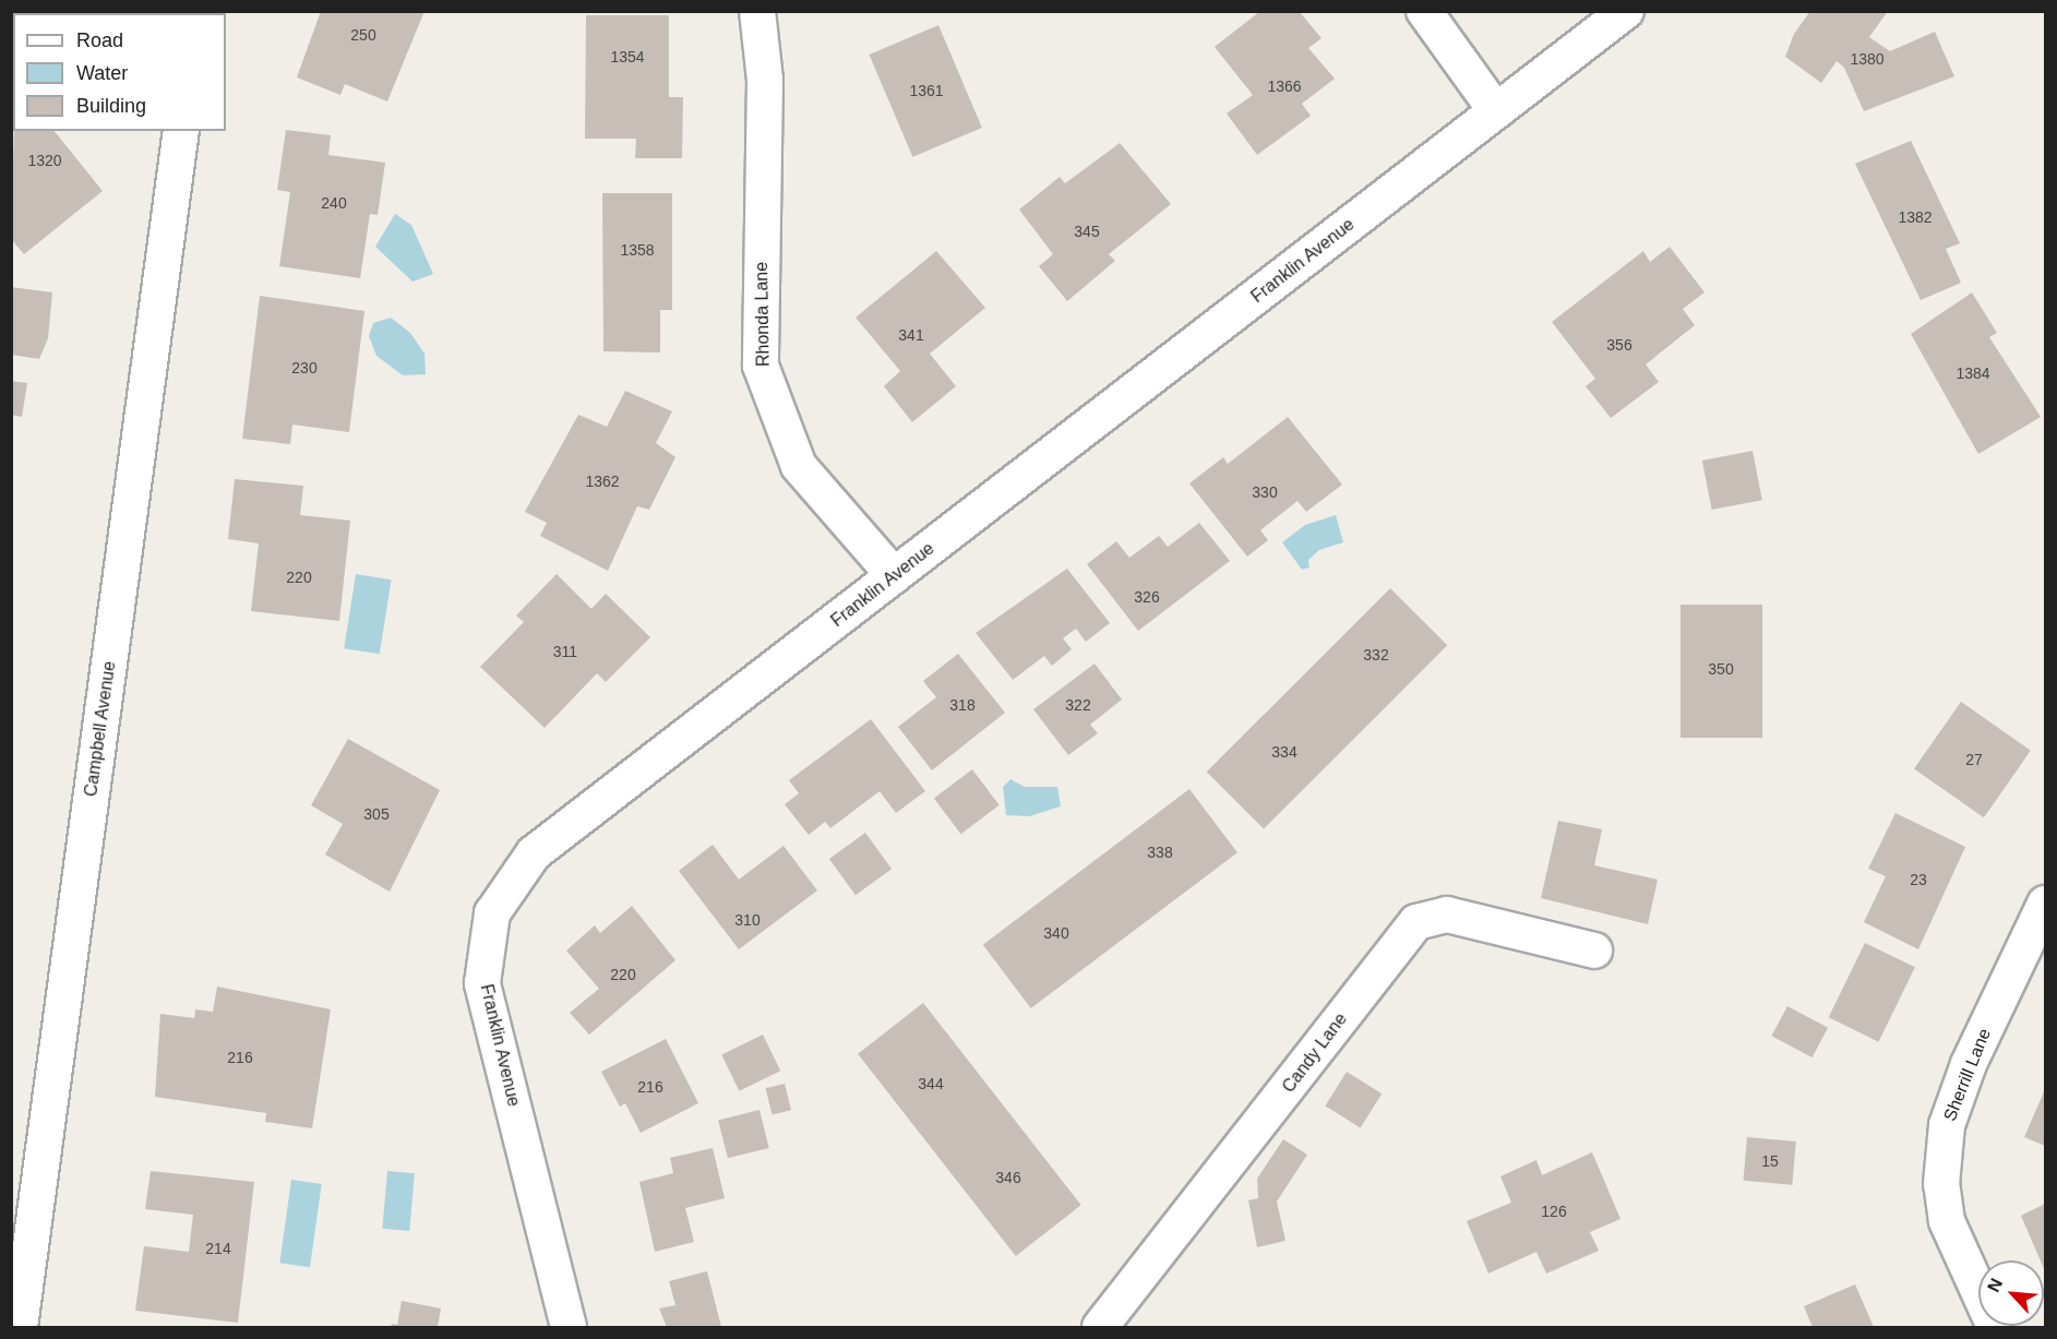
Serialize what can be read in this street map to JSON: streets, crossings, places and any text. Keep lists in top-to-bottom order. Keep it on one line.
{"streets":{"street":["Franklin Avenue","Rhonda Lane","Campbell Avenue","Candy Lane","Sherrill Lane"]},"crossings":[["Franklin Avenue","Rhonda Lane"]],"house_numbers":["250","1354","1380","1366","1361","1320","240","1382","345","1358","341","356","230","1384","1362","330","220","326","311","332","350","318","322","334","27","305","338","23","310","340","220","216","344","216","15","346","126","214"],"legend":["Road","Water","Building"],"north":"top left"}
